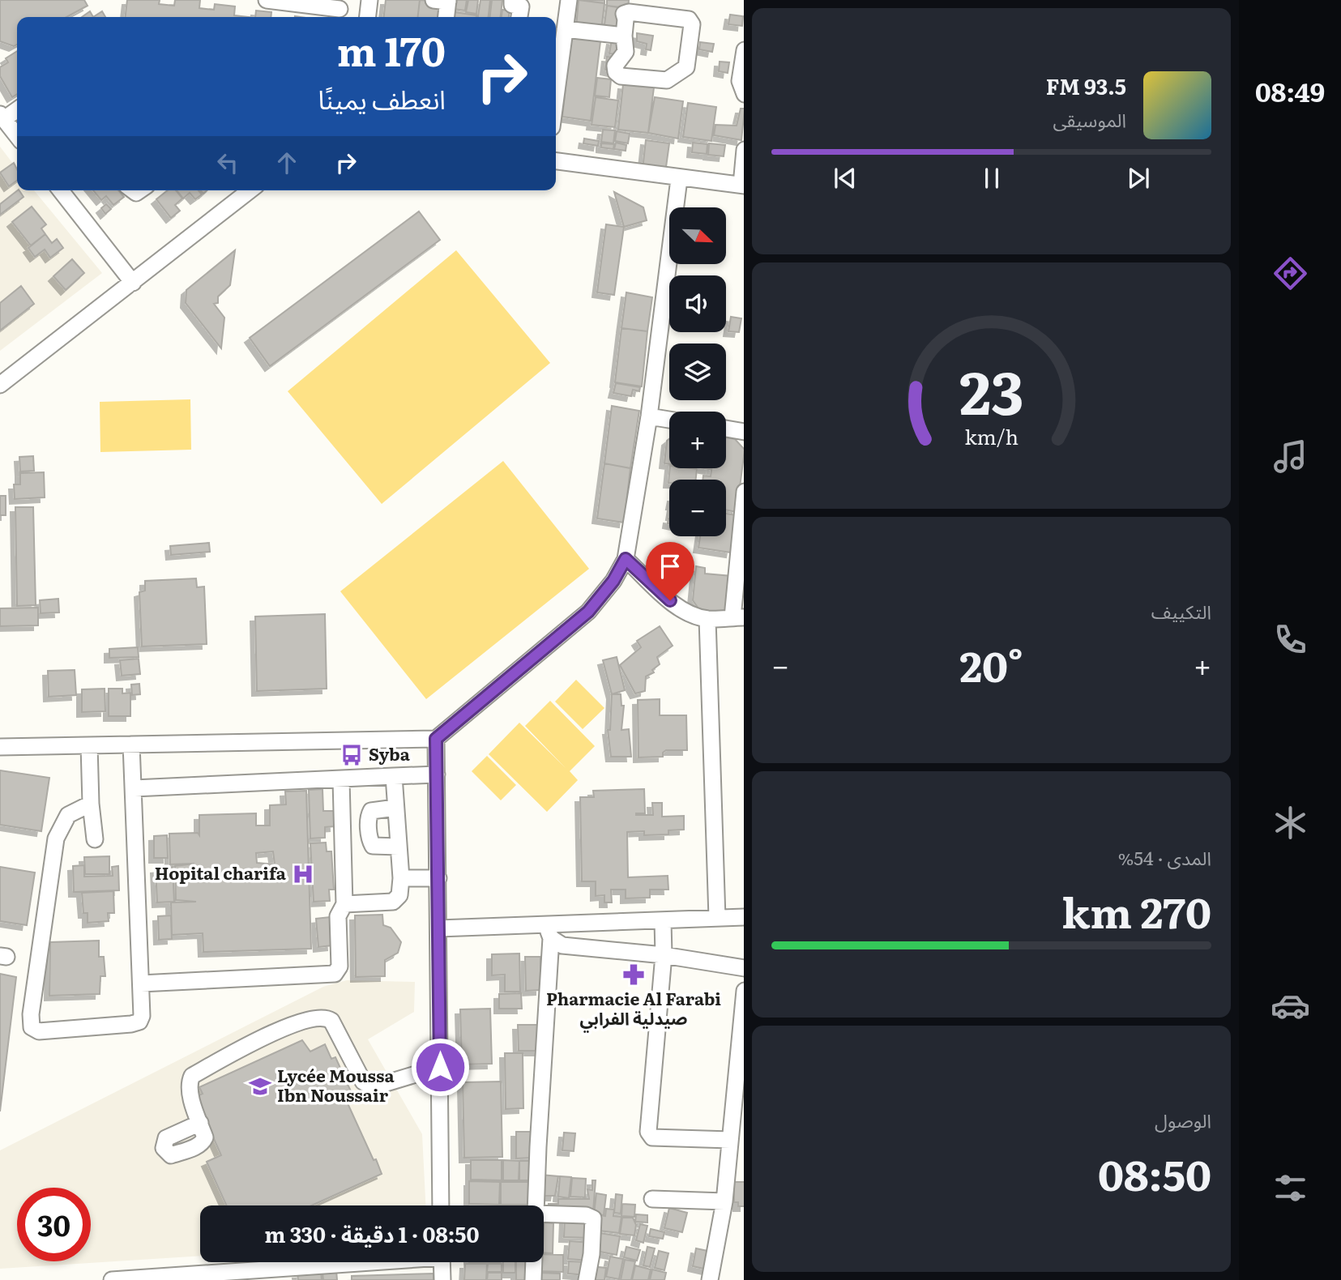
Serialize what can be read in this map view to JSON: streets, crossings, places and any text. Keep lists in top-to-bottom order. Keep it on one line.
{"places":{"bus stop":["Syba"],"hospital":["Hopital charifa"],"pharmacy":["Pharmacie Al Farabi صيدلية الفرابي"],"school or university":["Lycée Moussa Ibn Noussair"]},"north":"bottom right","page":{"tabs":"08:49","turn":["170 m","انعطف يمينًا"],"song":["93.5 FM","الموسيقى"],"map_buttons":["+","−"],"tile":["التكييف",["المدى · 54%","270 km"],["الوصول","08:50"]],"heat":["−","20°","+"],"limit":"30","trip":"08:50 · 1 دقيقة · 330 m","gauge":["23","km/h"]}}
